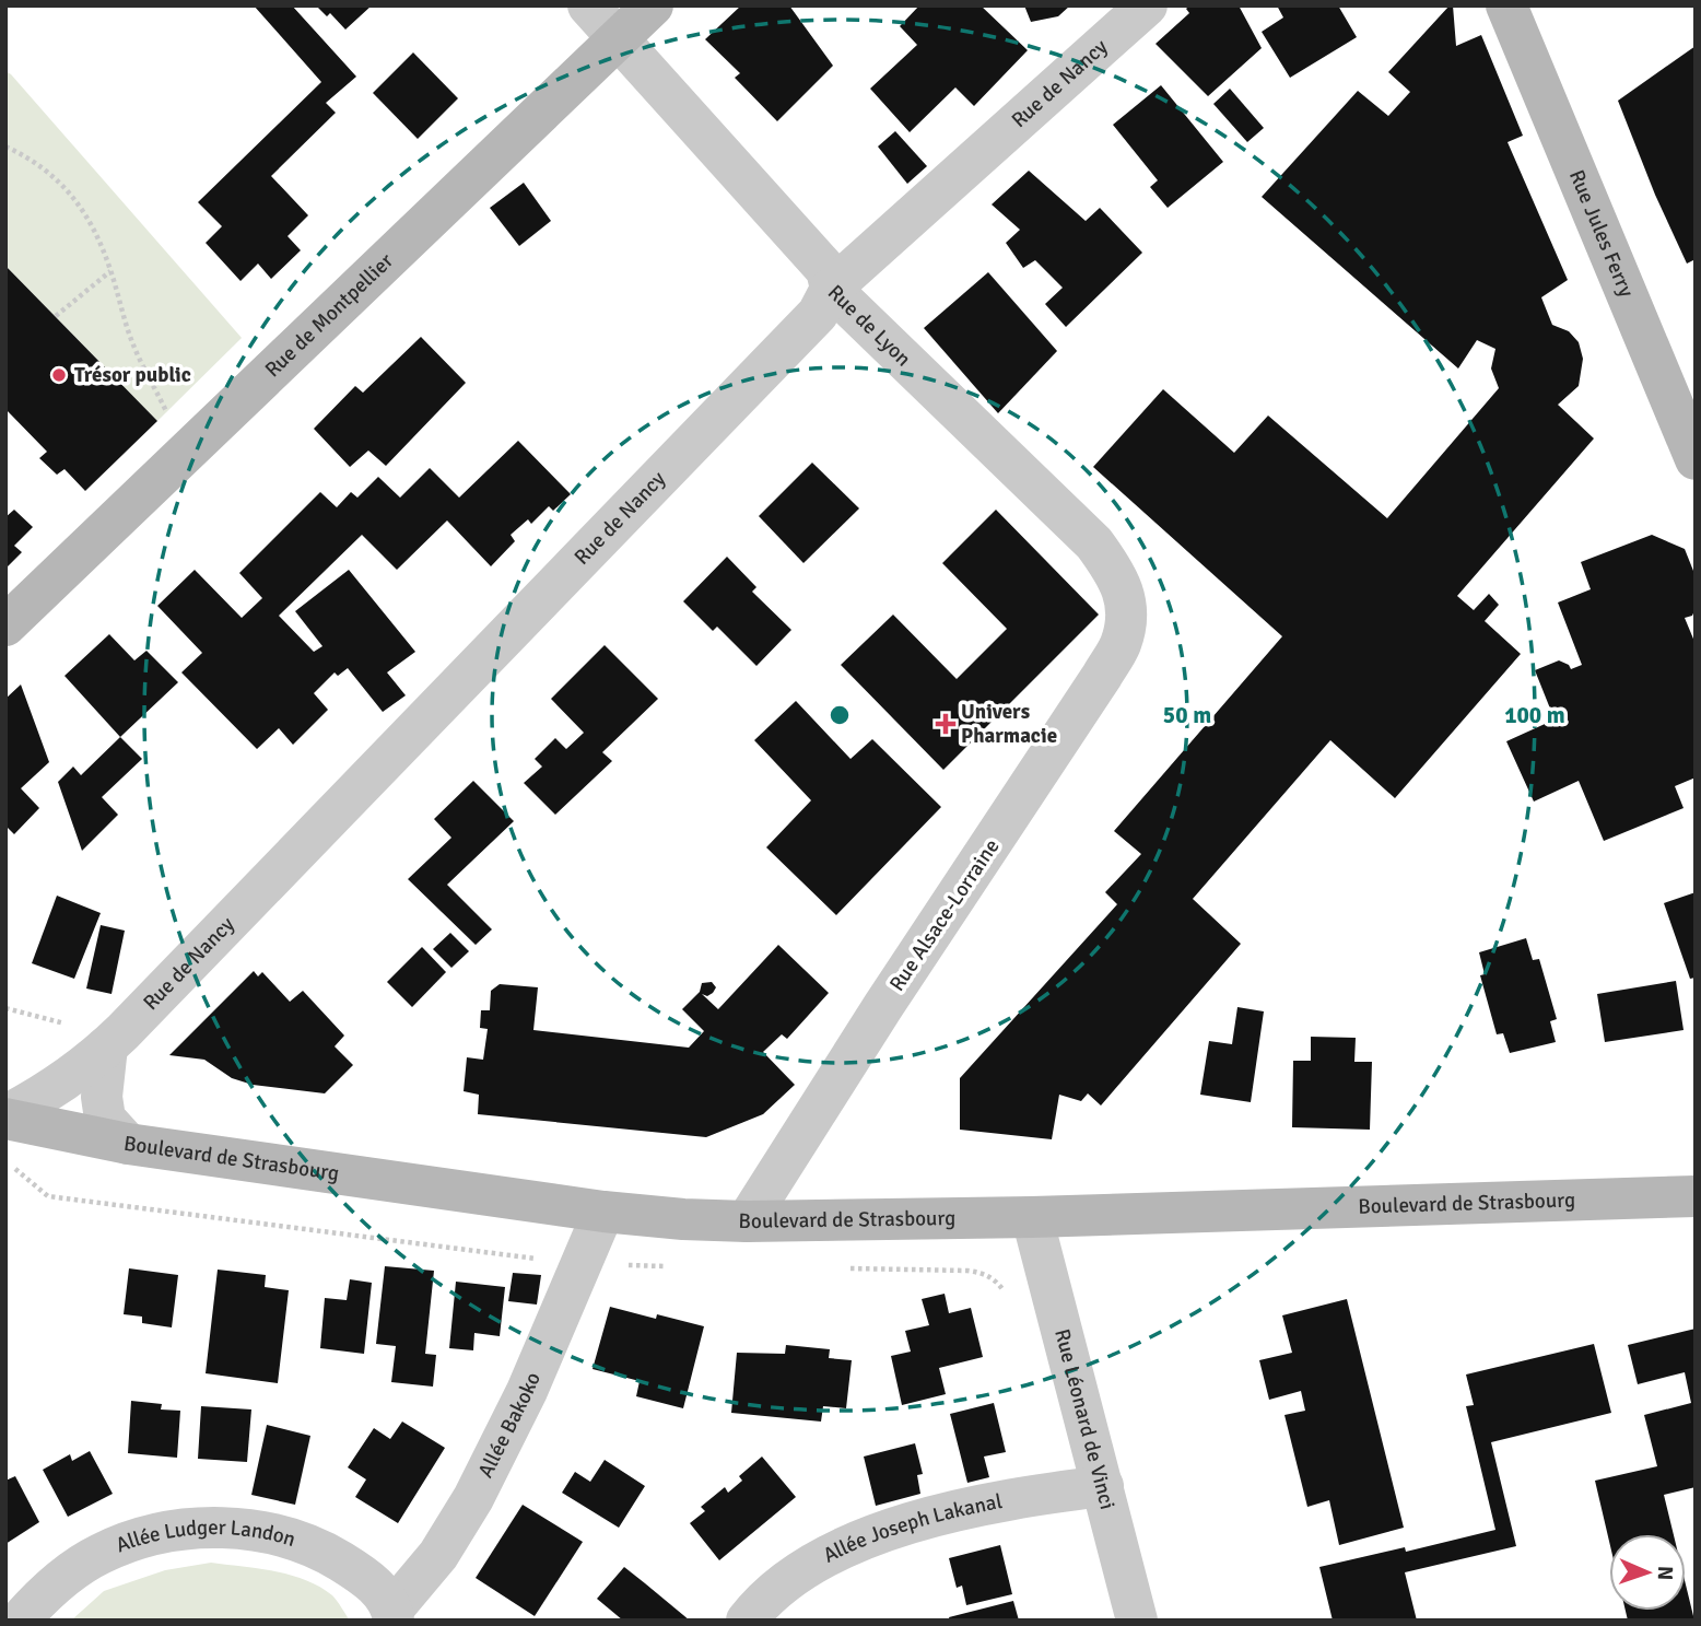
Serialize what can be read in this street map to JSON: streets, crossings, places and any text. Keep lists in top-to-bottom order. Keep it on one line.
{"streets":{"main road":["Rue Jules Ferry","Rue de Montpellier","Boulevard de Strasbourg"],"street":["Rue de Nancy","Rue de Lyon","Rue Alsace-Lorraine","Rue Léonard de Vinci","Allée Bakoko","Allée Joseph Lakanal","Allée Ludger Landon"]},"crossings":[["Rue de Nancy","Rue de Lyon"],["Rue de Nancy","Boulevard de Strasbourg"],["Rue de Montpellier","Rue de Lyon"],["Rue de Lyon","Rue Alsace-Lorraine"],["Rue Alsace-Lorraine","Boulevard de Strasbourg"],["Boulevard de Strasbourg","Rue Léonard de Vinci"],["Boulevard de Strasbourg","Allée Bakoko"],["Rue Léonard de Vinci","Allée Joseph Lakanal"],["Allée Bakoko","Allée Ludger Landon"]],"places":{"other":["Trésor public"],"health":["Univers Pharmacie"]},"north":"right","rings":["50 m","100 m"]}
